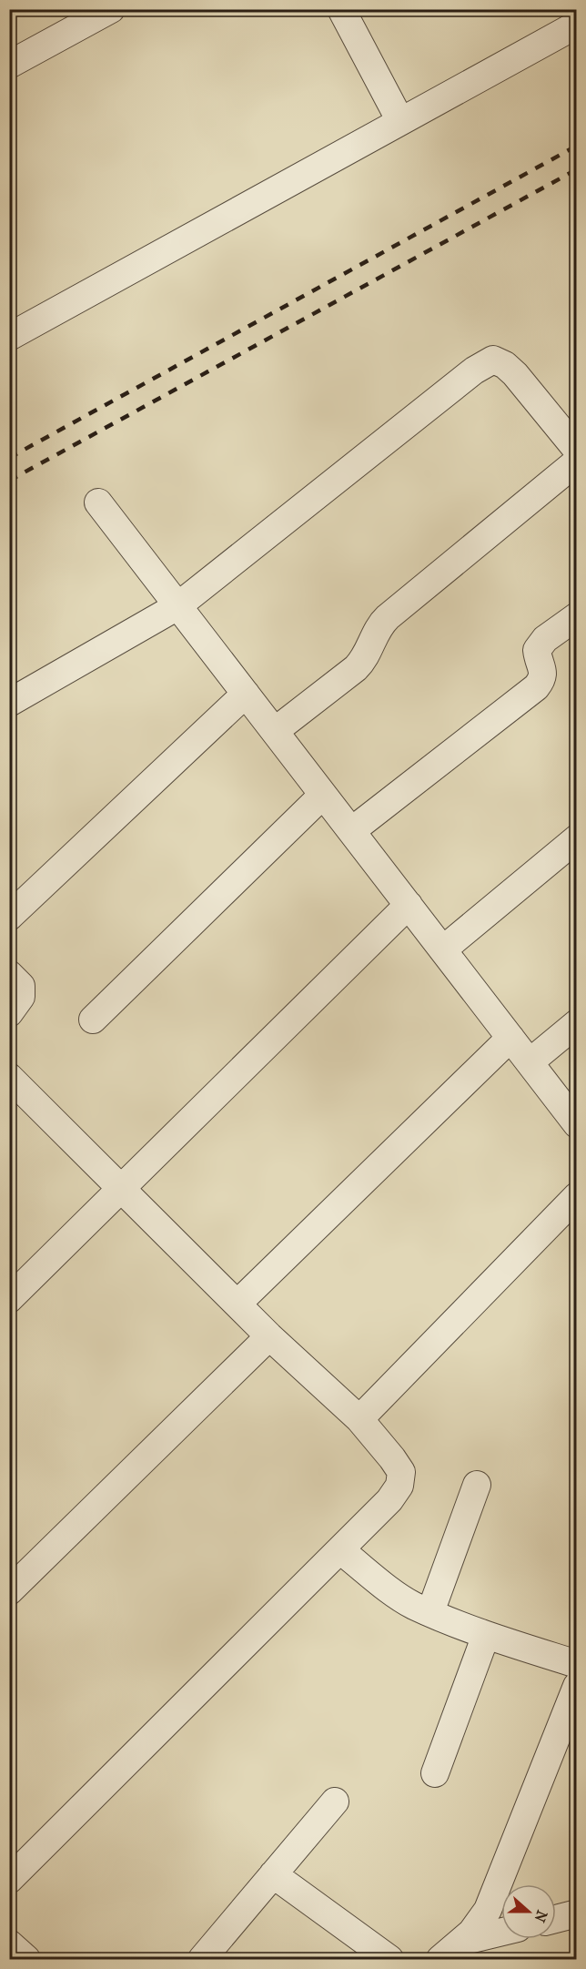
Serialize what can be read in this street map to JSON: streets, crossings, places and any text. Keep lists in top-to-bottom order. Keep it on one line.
{"north":"right"}
